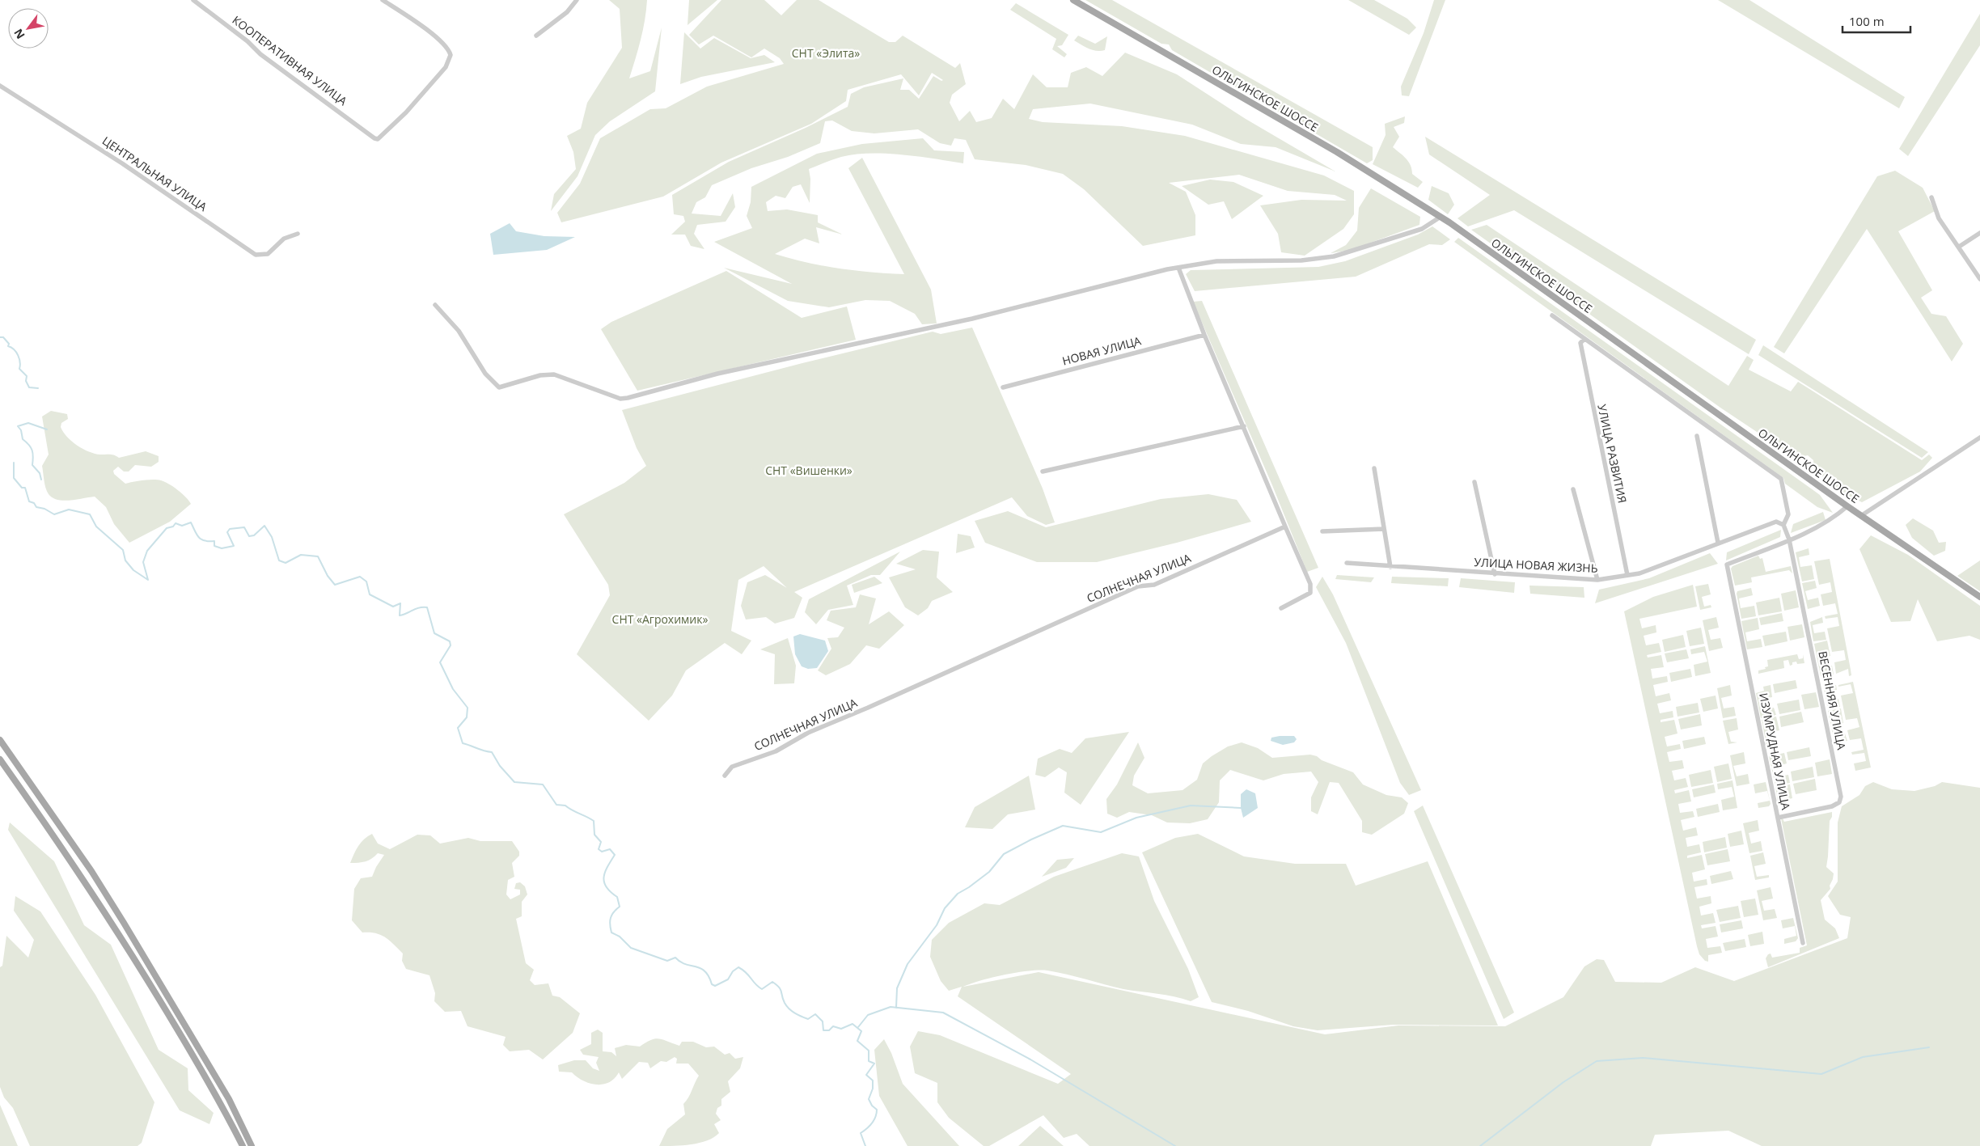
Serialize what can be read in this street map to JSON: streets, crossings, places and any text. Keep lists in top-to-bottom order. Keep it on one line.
{"streets":{"main road":["ОЛЬГИНСКОЕ ШОССЕ"],"street":["КООПЕРАТИВНАЯ УЛИЦА","ЦЕНТРАЛЬНАЯ УЛИЦА","НОВАЯ УЛИЦА","УЛИЦА РАЗВИТИЯ","УЛИЦА НОВАЯ ЖИЗНЬ","СОЛНЕЧНАЯ УЛИЦА","ВЕСЕННЯЯ УЛИЦА","ИЗУМРУДНАЯ УЛИЦА"]},"crossings":[["УЛИЦА РАЗВИТИЯ","УЛИЦА НОВАЯ ЖИЗНЬ"],["ВЕСЕННЯЯ УЛИЦА","ИЗУМРУДНАЯ УЛИЦА"]],"parks":["СНТ «Элита»","СНТ «Вишенки»","СНТ «Агрохимик»"],"scale_bar":"100 m","north":"bottom left"}
